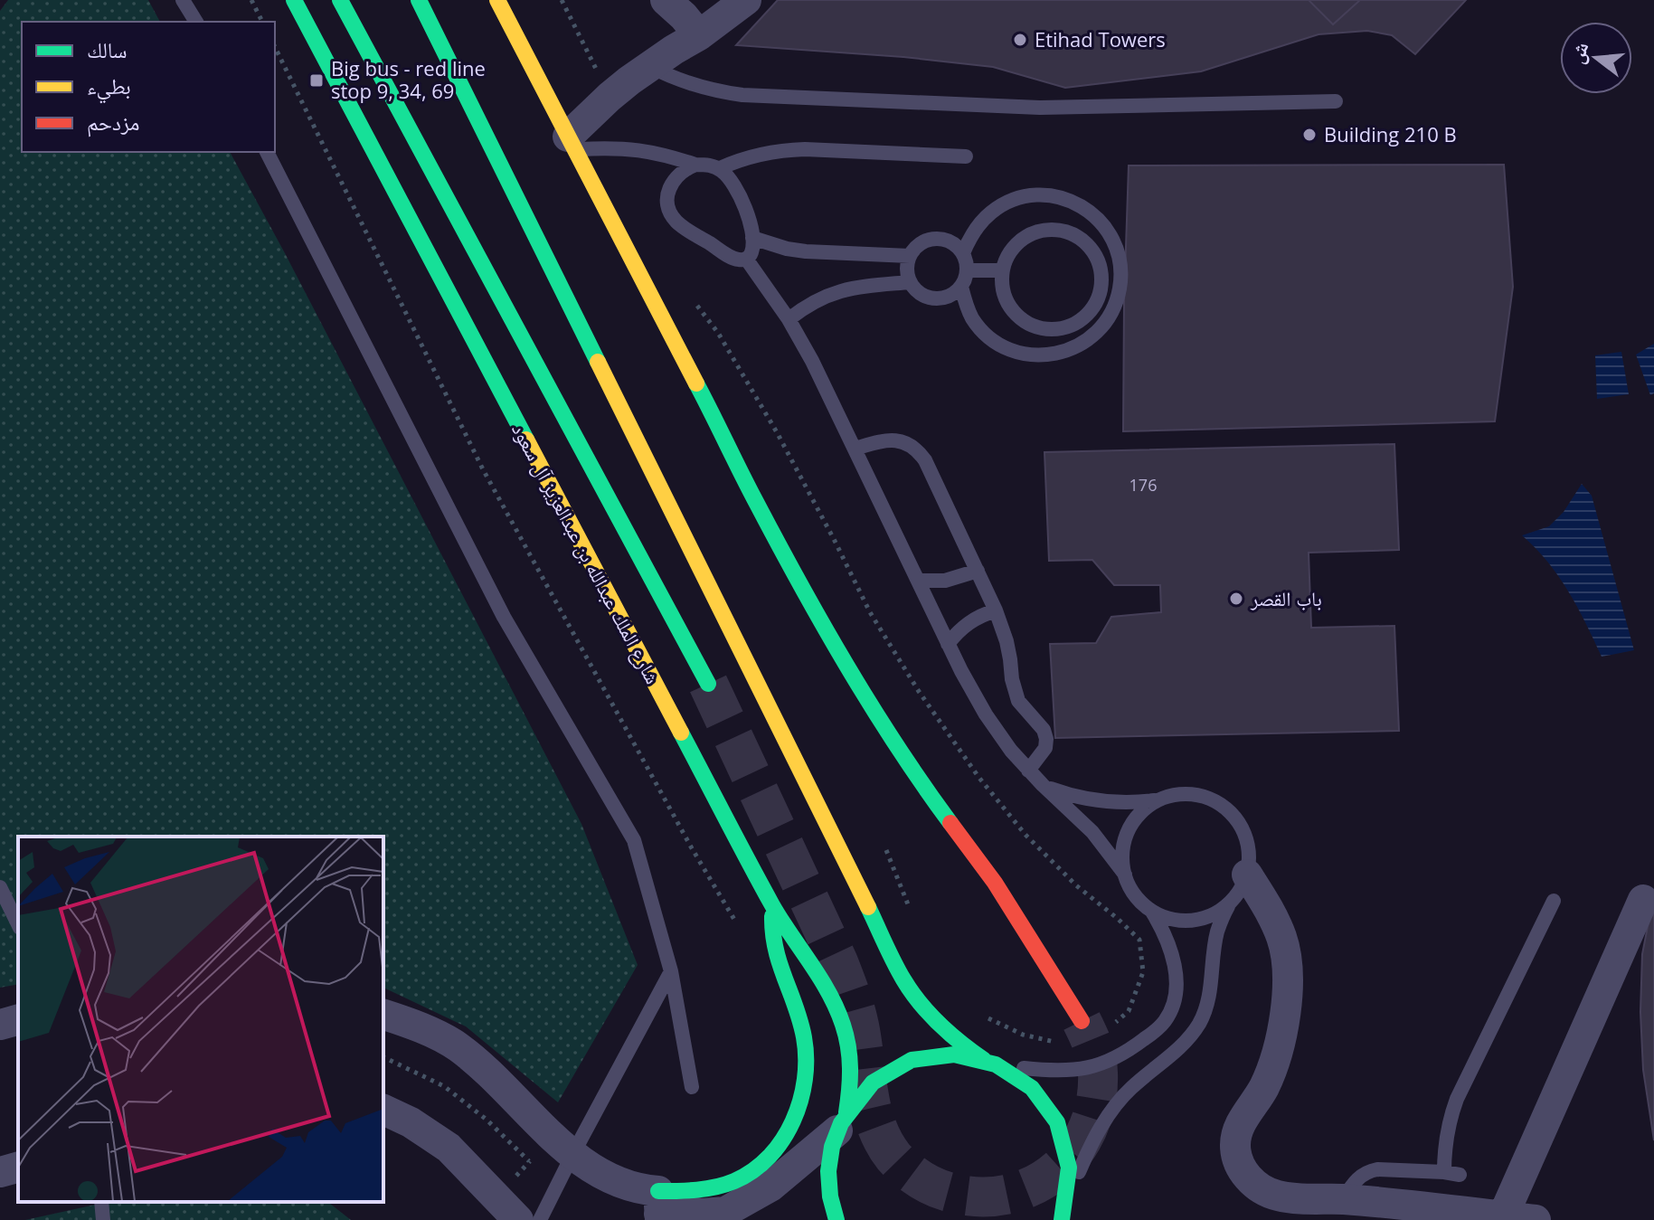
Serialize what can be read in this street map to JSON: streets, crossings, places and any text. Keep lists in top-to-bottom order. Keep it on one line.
{"streets":{"street":["شارع الملك عبدالله بن عبدالعزيز آل سعود"]},"places":{"other":["Etihad Towers","Building 210 B","باب القصر"],"transit":["Big bus - red line stop 9, 34, 69"]},"house_numbers":["176"],"legend":["سالك","بطيء","مزدحم"],"north":"left"}
